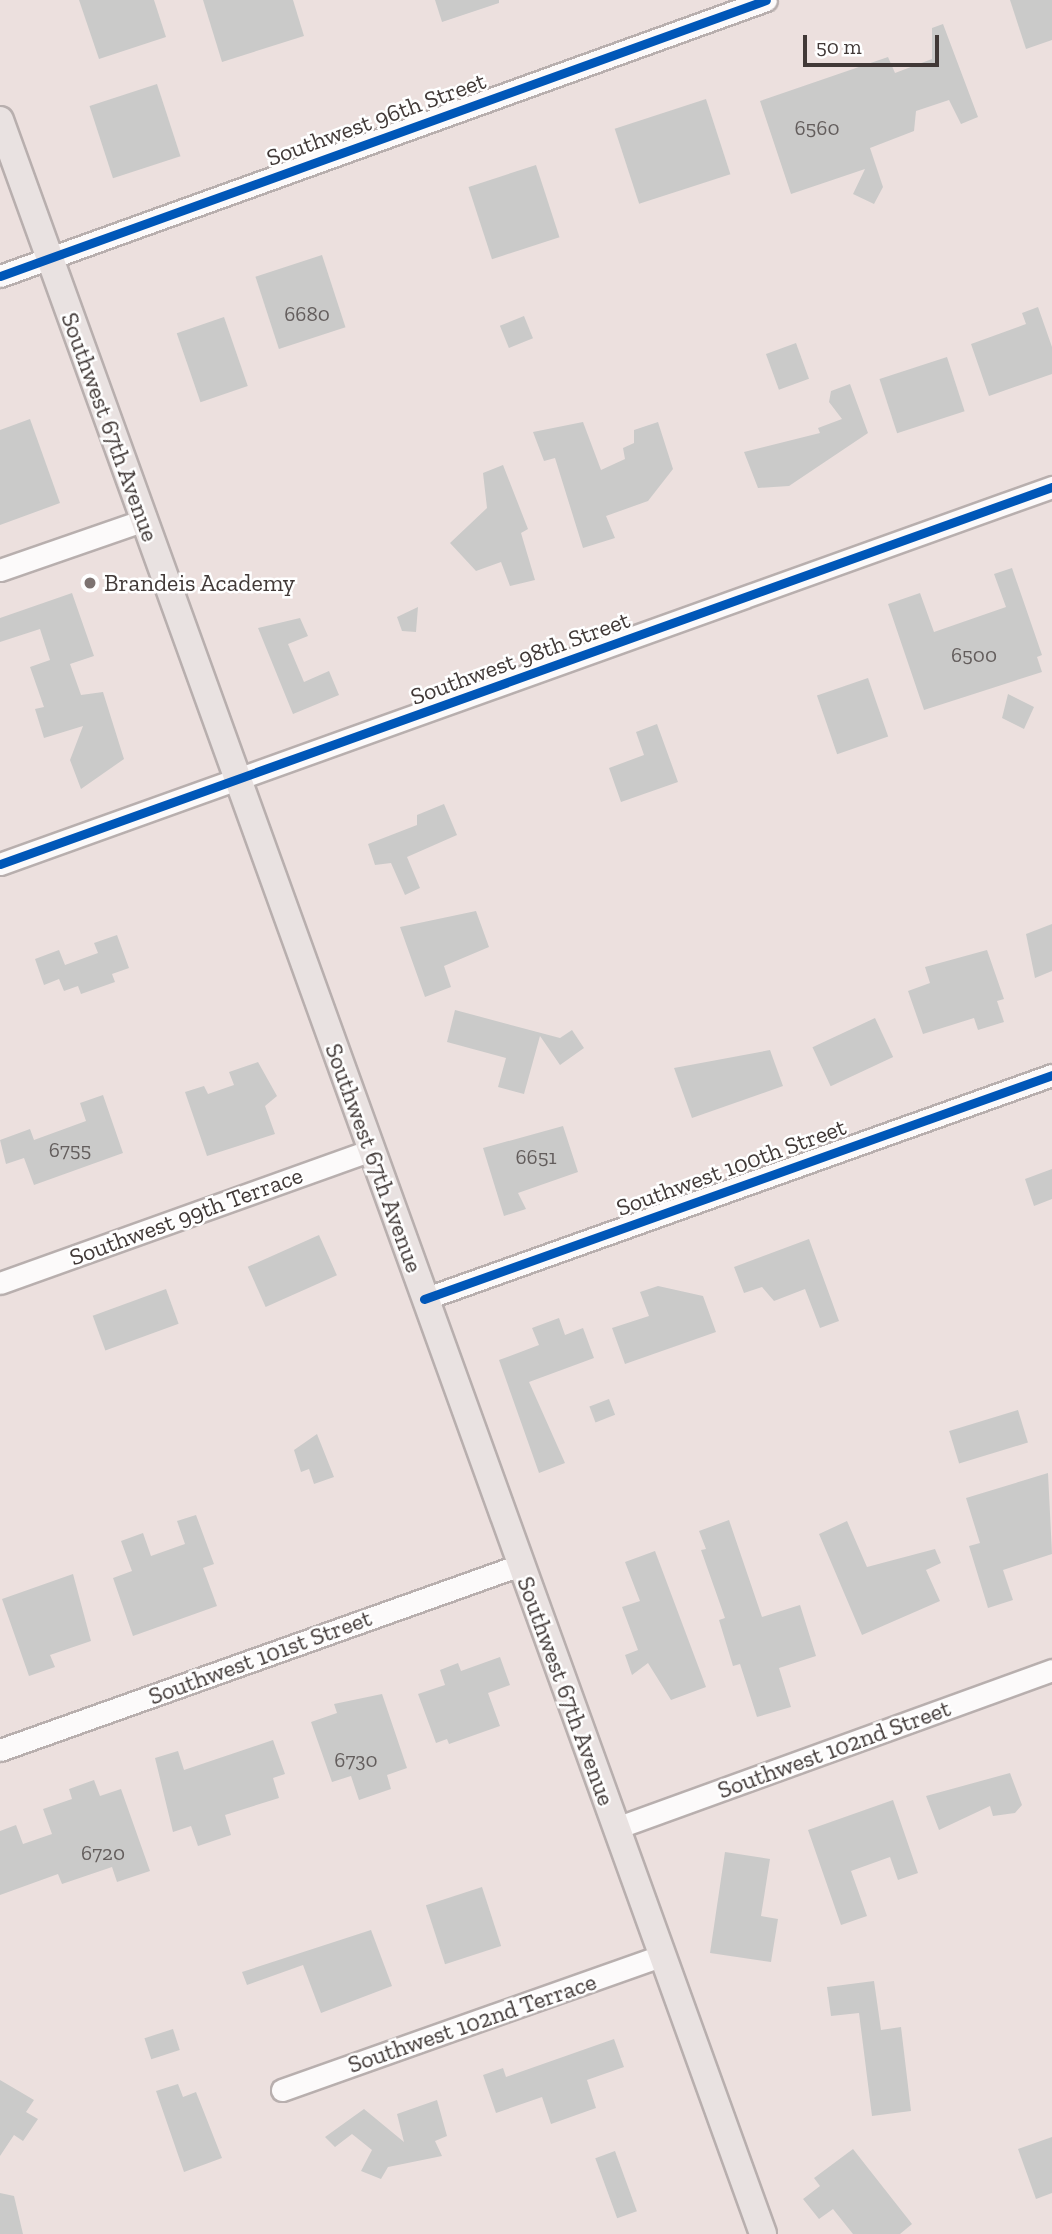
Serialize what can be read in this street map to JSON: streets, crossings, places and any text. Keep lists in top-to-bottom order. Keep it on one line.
{"streets":{"main road":["Southwest 67th Avenue"],"street":["Southwest 96th Street","Southwest 98th Street","Southwest 100th Street","Southwest 99th Terrace","Southwest 101st Street","Southwest 102nd Street","Southwest 102nd Terrace"]},"crossings":[["Southwest 96th Street","Southwest 67th Avenue"],["Southwest 67th Avenue","Southwest 98th Street"],["Southwest 67th Avenue","Southwest 100th Street"],["Southwest 67th Avenue","Southwest 99th Terrace"],["Southwest 67th Avenue","Southwest 101st Street"],["Southwest 67th Avenue","Southwest 102nd Street"],["Southwest 67th Avenue","Southwest 102nd Terrace"]],"places":["Brandeis Academy"],"house_numbers":["6560","6680","6500","6755","6651","6730","6720"],"scale_bar":"50 m"}
